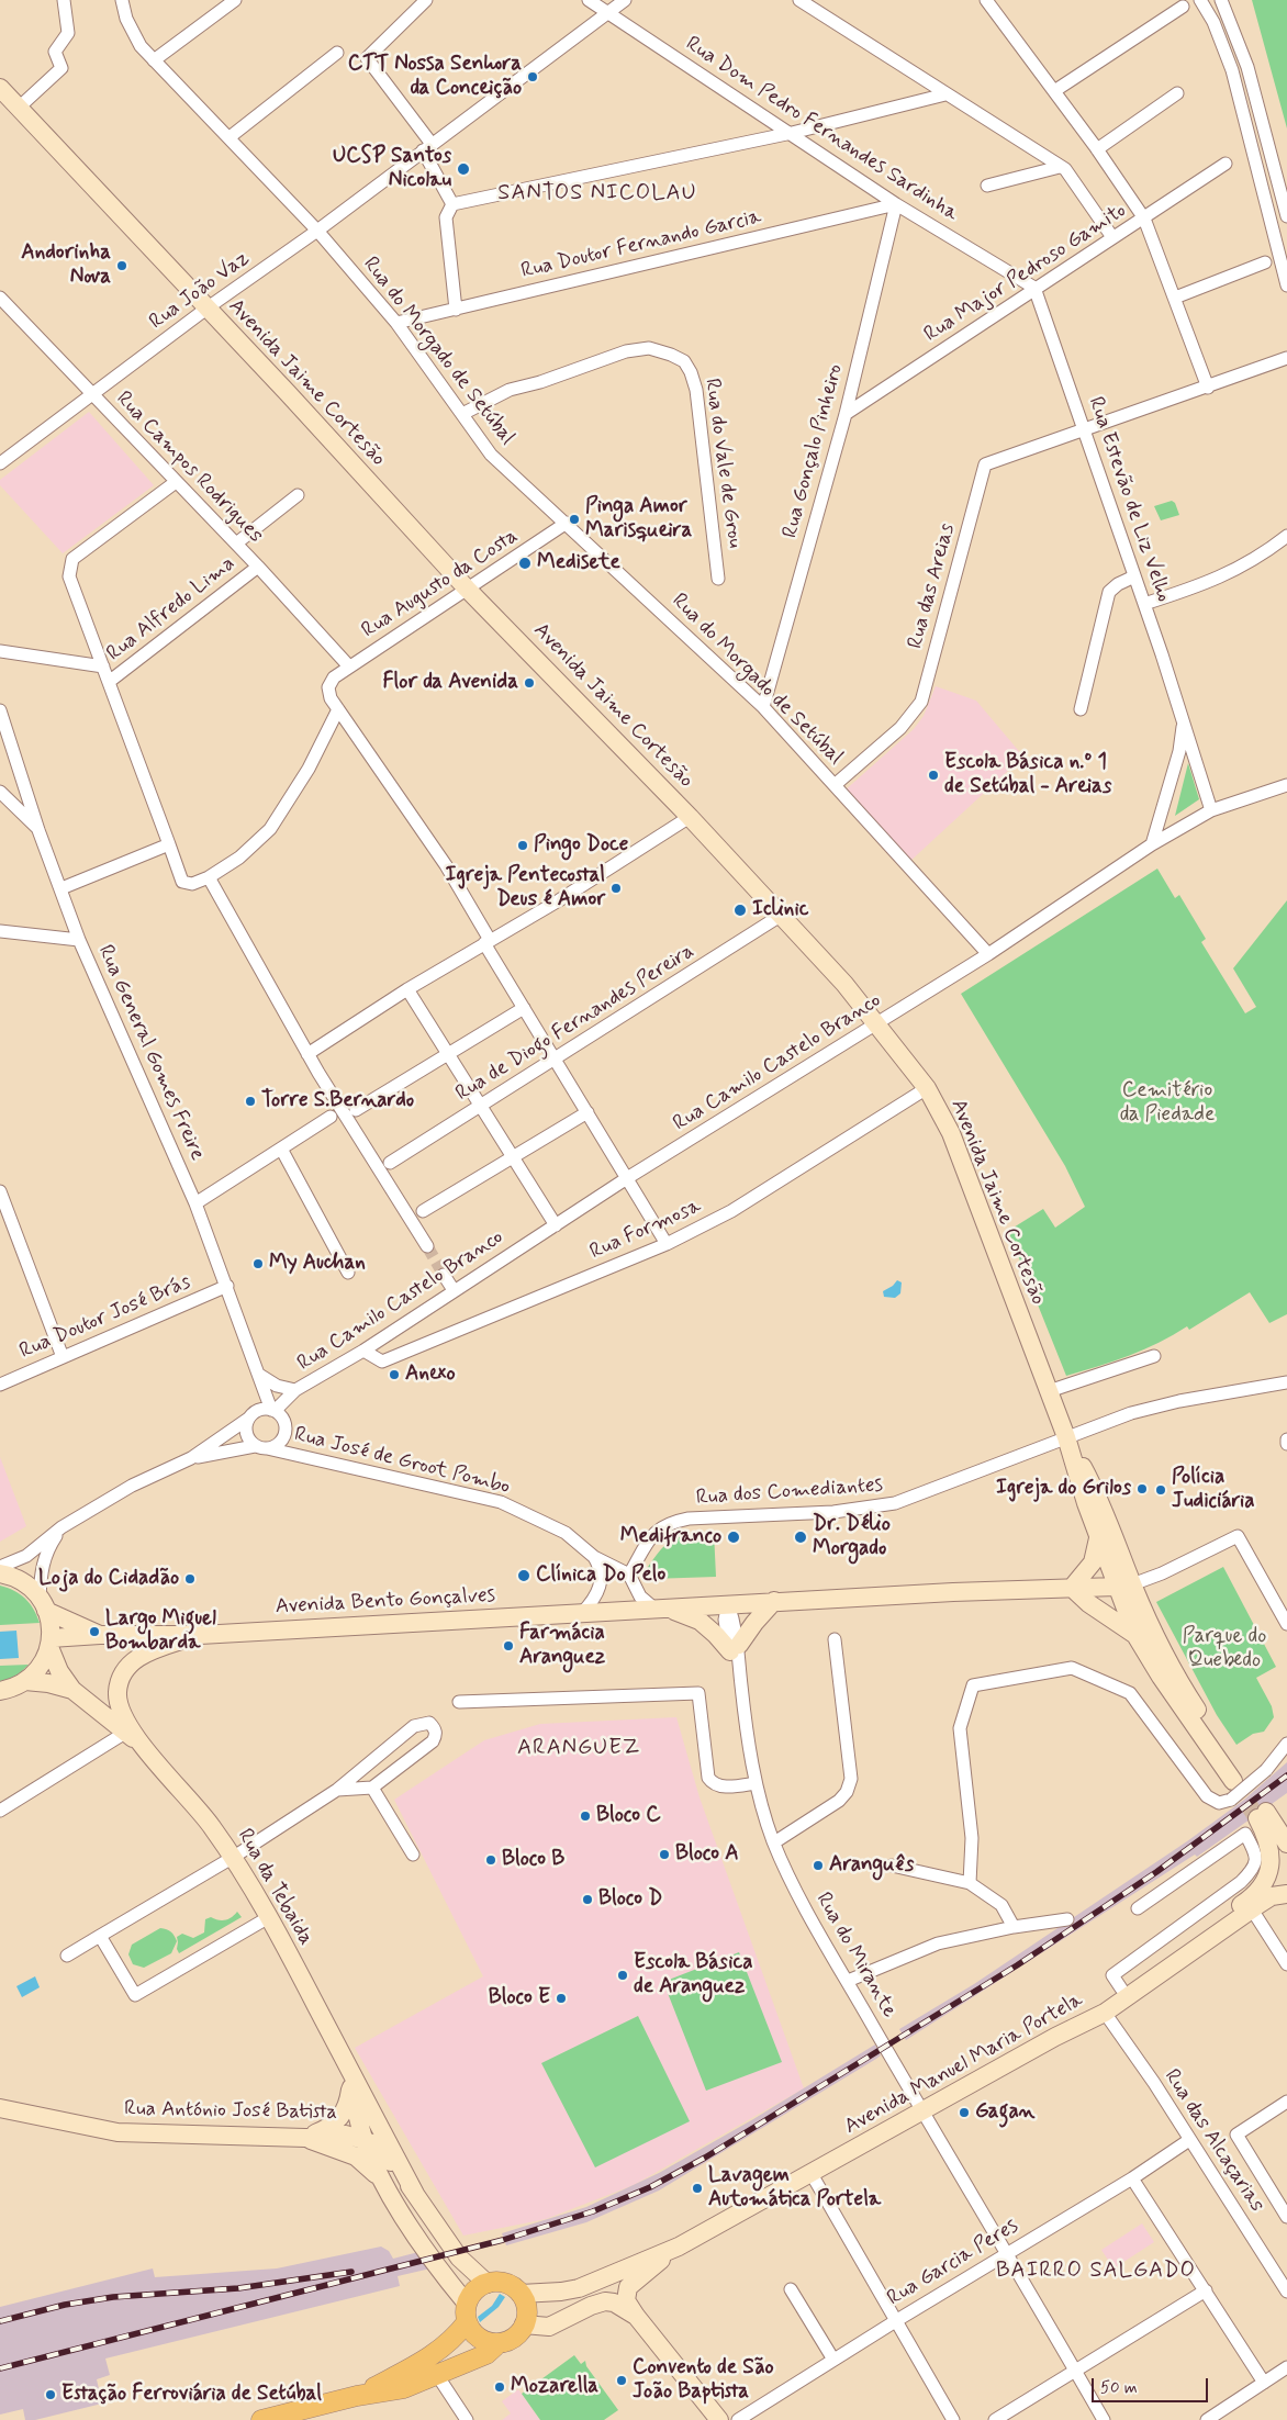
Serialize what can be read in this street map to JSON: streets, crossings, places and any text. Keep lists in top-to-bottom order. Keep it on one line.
{"streets":{"main road":["Avenida Jaime Cortesão","Avenida Bento Gonçalves","Rua da Tebaida","Avenida Manuel Maria Portela","Rua António José Batista"],"street":["Rua Dom Pedro Fernandes Sardinha","Rua Doutor Fernando Garcia","Rua Major Pedroso Gamito","Rua João Vaz","Rua do Morgado de Setúbal","Rua Gonçalo Pinheiro","Rua do Vale de Grou","Rua Campos Rodrigues","Rua Estevão de Liz Velho","Rua Augusto da Costa","Rua das Areias","Rua Alfredo Lima","Rua de Diogo Fernandes Pereira","Rua General Gomes Freire","Rua Camilo Castelo Branco","Rua Formosa","Rua Doutor José Brás","Rua José de Groot Pombo","Rua dos Comediantes","Rua do Mirante","Rua das Alcaçarias","Rua Garcia Peres"]},"crossings":[["Rua Dom Pedro Fernandes Sardinha","Rua Doutor Fernando Garcia"],["Rua Dom Pedro Fernandes Sardinha","Rua Major Pedroso Gamito"],["Rua Dom Pedro Fernandes Sardinha","Rua João Vaz"],["Rua Dom Pedro Fernandes Sardinha","Rua Gonçalo Pinheiro"],["Rua Dom Pedro Fernandes Sardinha","Rua Estevão de Liz Velho"],["Rua Doutor Fernando Garcia","Rua do Morgado de Setúbal"],["Rua Doutor Fernando Garcia","Rua Gonçalo Pinheiro"],["Rua Major Pedroso Gamito","Rua Gonçalo Pinheiro"],["Rua Major Pedroso Gamito","Rua Estevão de Liz Velho"],["Rua João Vaz","Rua do Morgado de Setúbal"],["Rua João Vaz","Avenida Jaime Cortesão"],["Rua João Vaz","Rua Campos Rodrigues"],["Rua do Morgado de Setúbal","Rua Gonçalo Pinheiro"],["Rua do Morgado de Setúbal","Rua do Vale de Grou"],["Rua do Morgado de Setúbal","Rua Augusto da Costa"],["Rua do Morgado de Setúbal","Rua das Areias"],["Rua do Morgado de Setúbal","Rua Camilo Castelo Branco"],["Avenida Jaime Cortesão","Rua Augusto da Costa"],["Avenida Jaime Cortesão","Rua de Diogo Fernandes Pereira"],["Avenida Jaime Cortesão","Rua Camilo Castelo Branco"],["Avenida Jaime Cortesão","Rua Formosa"],["Avenida Jaime Cortesão","Rua dos Comediantes"],["Avenida Jaime Cortesão","Avenida Bento Gonçalves"],["Rua Campos Rodrigues","Rua Augusto da Costa"],["Rua Campos Rodrigues","Rua Alfredo Lima"],["Rua Estevão de Liz Velho","Rua das Areias"],["Rua Estevão de Liz Velho","Rua Camilo Castelo Branco"],["Rua General Gomes Freire","Rua Camilo Castelo Branco"],["Rua General Gomes Freire","Rua Doutor José Brás"],["Rua General Gomes Freire","Rua José de Groot Pombo"],["Rua Camilo Castelo Branco","Rua Formosa"],["Rua Camilo Castelo Branco","Rua José de Groot Pombo"],["Rua José de Groot Pombo","Rua dos Comediantes"],["Avenida Bento Gonçalves","Rua do Mirante"],["Rua da Tebaida","Rua António José Batista"],["Rua do Mirante","Avenida Manuel Maria Portela"],["Rua do Mirante","Rua Garcia Peres"],["Avenida Manuel Maria Portela","Rua António José Batista"],["Avenida Manuel Maria Portela","Rua das Alcaçarias"],["Rua das Alcaçarias","Rua Garcia Peres"]],"districts":["SANTOS NICOLAU","ARANGUEZ","BAIRRO SALGADO"],"parks":["Cemitério da Piedade","Parque do Quebedo"],"places":["CTT Nossa Senhora da Conceição","UCSP Santos Nicolau","Andorinha Nova","Pinga Amor Marisqueira","Medisete","Flor da Avenida","Escola Básica n.º 1 de Setúbal - Areias","Pingo Doce","Igreja Pentecostal Deus é Amor","Iclinic","Torre S.Bernardo","My Auchan","Anexo","Igreja do Grilos","Polícia Judiciária","Medifranco","Dr. Délio Morgado","Clínica Do Pelo","Loja do Cidadão","Largo Miguel Bombarda","Farmácia Aranguez","Bloco C","Bloco A","Bloco B","Aranguês","Bloco D","Escola Básica de Aranguez","Bloco E","Gagan","Lavagem Automática Portela","Convento de São João Baptista","Mozarella","Estação Ferroviária de Setúbal"],"scale_bar":"50 m"}
